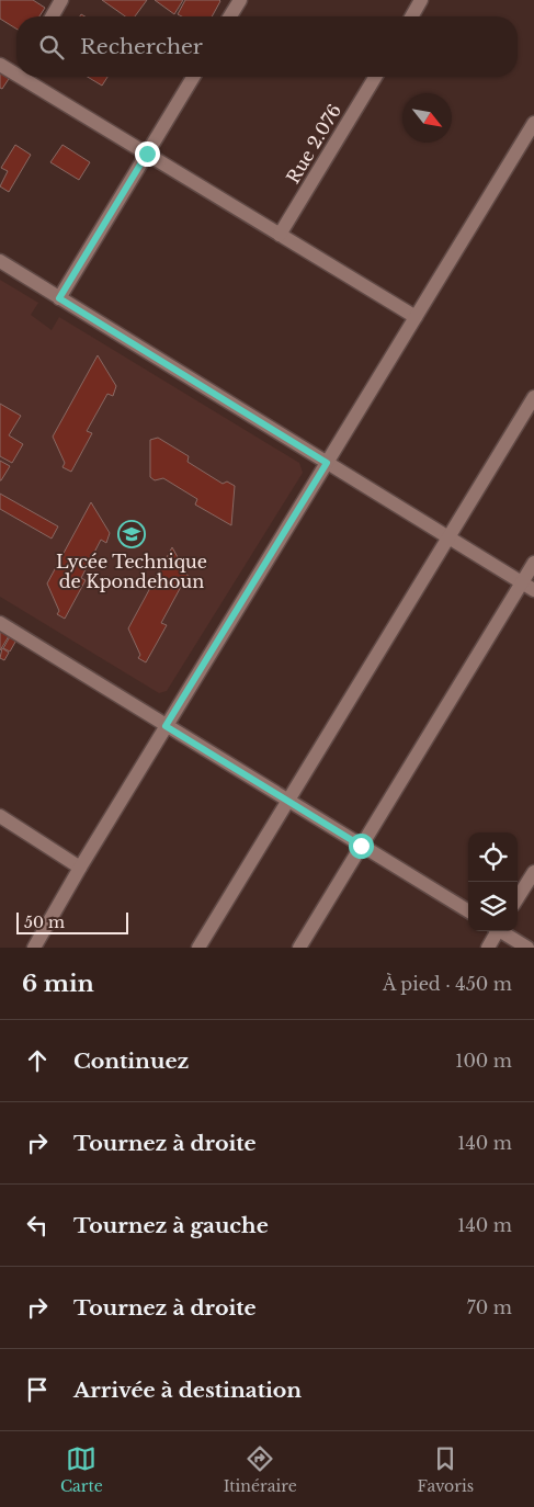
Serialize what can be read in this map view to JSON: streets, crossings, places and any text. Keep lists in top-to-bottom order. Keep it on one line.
{"streets":{"street":["Rue 2.076"]},"places":{"school or university":["Lycée Technique de Kpondehoun"]},"scale_bar":"50 m","north":"bottom right","page":{"search":"Rechercher","scale":"50 m","heading":["6 min","À pied · 450 m"],"list":[["Continuez","100 m"],["Tournez à droite","140 m"],["Tournez à gauche","140 m"],["Tournez à droite","70 m"],"Arrivée à destination"],"nav":["Carte","Itinéraire","Favoris"]}}
